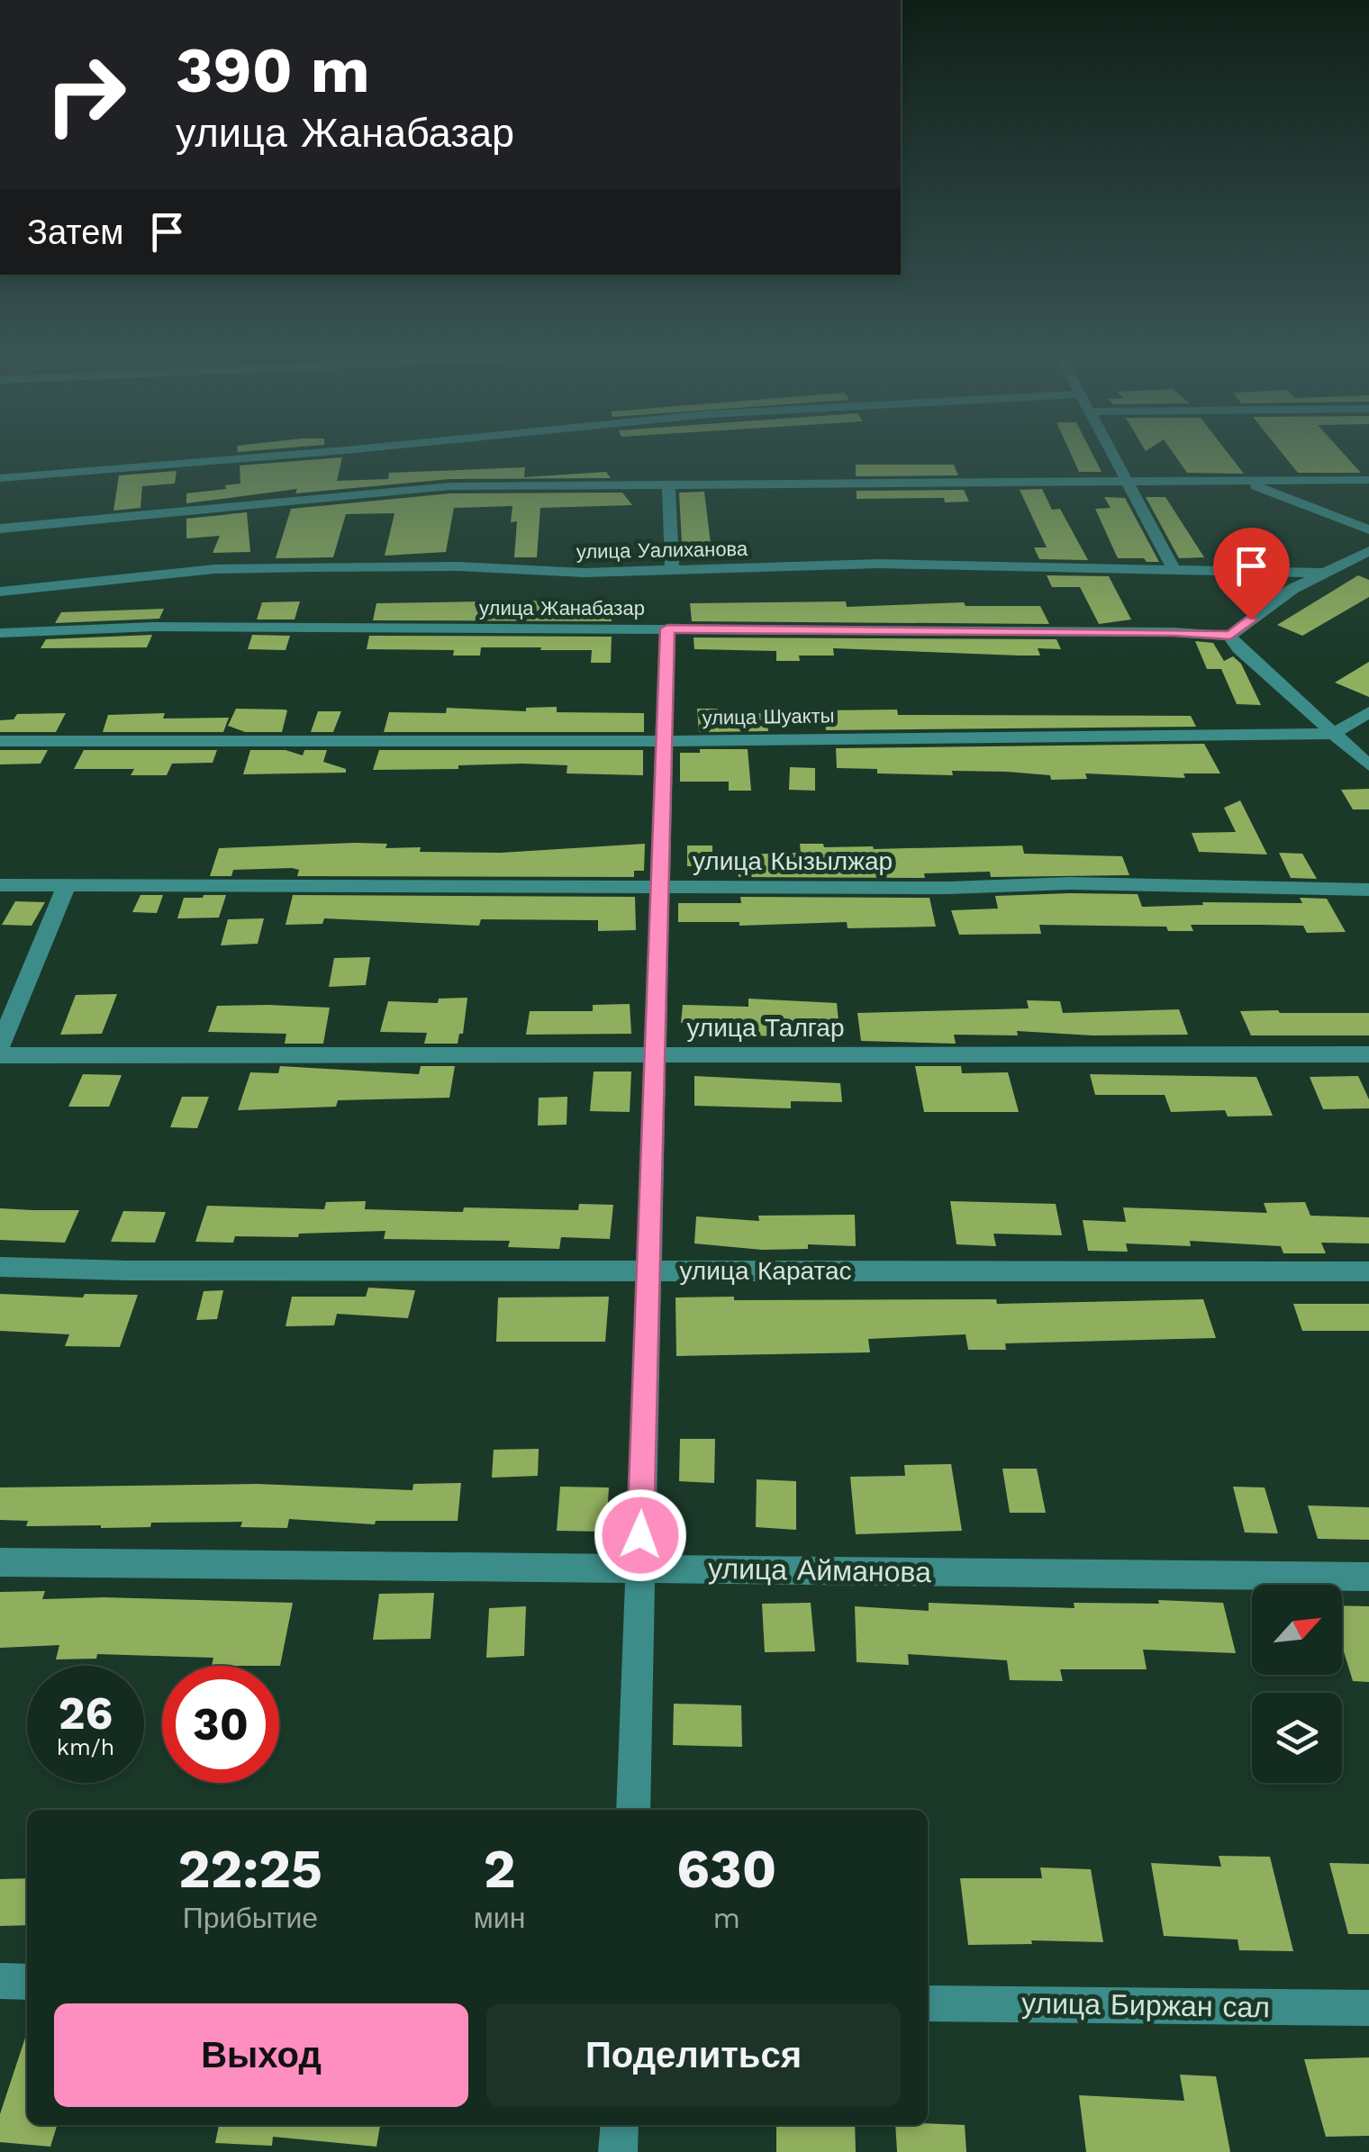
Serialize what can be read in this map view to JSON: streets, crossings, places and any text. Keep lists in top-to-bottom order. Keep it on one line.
{"streets":{"street":["улица Уалиханова","улица Жанабазар","улица Шуакты","улица Кызылжар","улица Талгар","улица Каратас","улица Айманова","улица Биржан сал"]},"north":"top right","page":{"turn":["390 m","улица Жанабазар"],"then":"Затем","speed":"26 km/h","limit":"30","eta":["22:25","Прибытие","2","мин","630","m"],"buttons":["Выход","Поделиться"]}}
